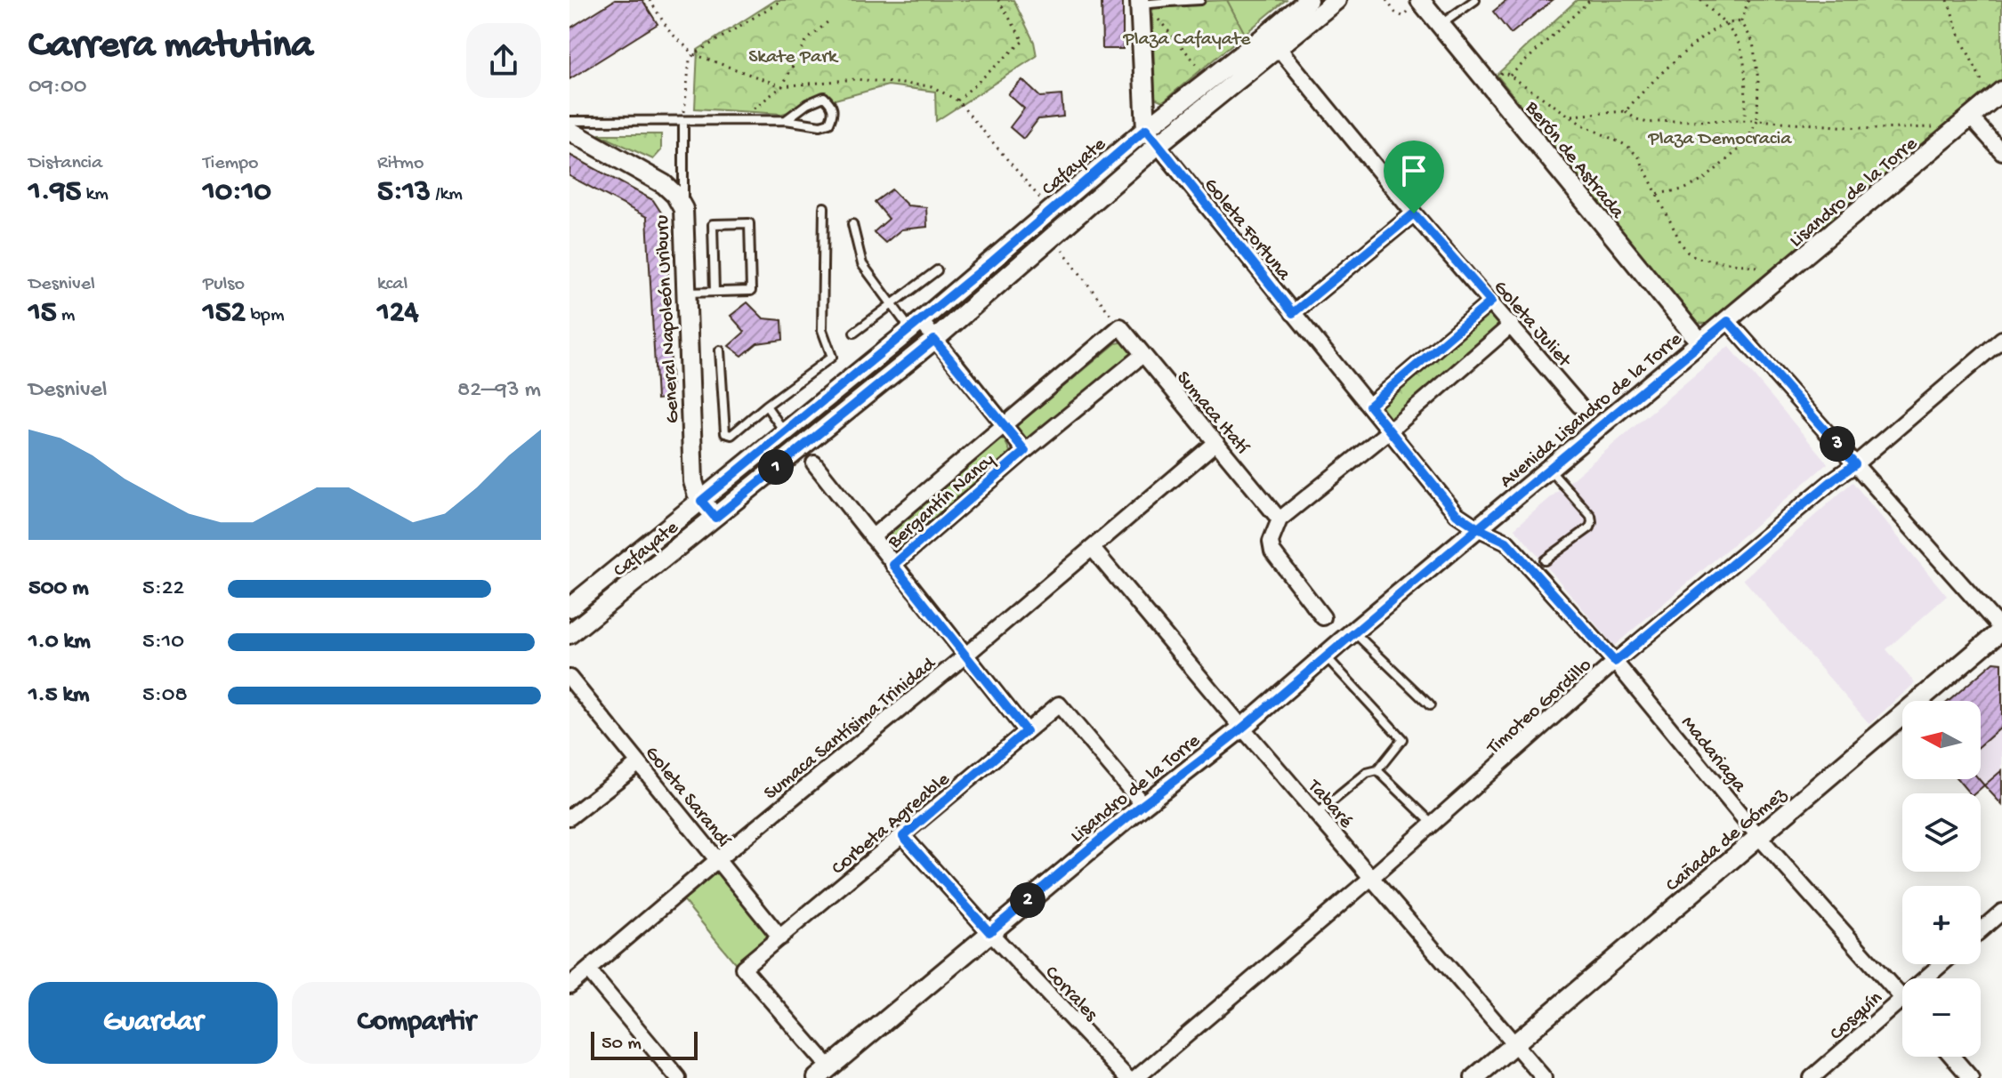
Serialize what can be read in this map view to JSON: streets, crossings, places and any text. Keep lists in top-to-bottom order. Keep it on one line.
{"streets":{"street":["Berón de Astrada","Cafayate","Lisandro de la Torre","Goleta Fortuna","General Napoleón Uriburu","Goleta Juliet","Avenida Lisandro de la Torre","Sumaca Itatí","Bergantín Nancy","Timoteo Gordillo","Sumaca Santísima Trinidad","Madariaga","Goleta Sarandí","Tabaré","Corbeta Agreable","Cañada de Gómez","Corrales","Cosquín"]},"crossings":[["Berón de Astrada","Avenida Lisandro de la Torre"],["Cafayate","Goleta Fortuna"],["Cafayate","General Napoleón Uriburu"],["Cafayate","Goleta Juliet"],["Lisandro de la Torre","Goleta Fortuna"],["Lisandro de la Torre","Avenida Lisandro de la Torre"],["Lisandro de la Torre","Madariaga"],["Lisandro de la Torre","Tabaré"],["Lisandro de la Torre","Corbeta Agreable"],["Lisandro de la Torre","Corrales"],["Goleta Fortuna","Avenida Lisandro de la Torre"],["Goleta Fortuna","Madariaga"],["Avenida Lisandro de la Torre","Madariaga"],["Sumaca Itatí","Bergantín Nancy"],["Sumaca Itatí","Sumaca Santísima Trinidad"],["Timoteo Gordillo","Madariaga"],["Timoteo Gordillo","Tabaré"],["Sumaca Santísima Trinidad","Goleta Sarandí"],["Sumaca Santísima Trinidad","Tabaré"],["Madariaga","Cañada de Gómez"],["Madariaga","Cosquín"],["Goleta Sarandí","Corbeta Agreable"],["Tabaré","Cañada de Gómez"],["Corbeta Agreable","Corrales"]],"parks":["Plaza Cafayate","Skate Park","Plaza Democracia"],"scale_bar":"50 m","north":"left","page":{"heading":["Carrera matutina","09:00"],"stats":[["Distancia","1.95 km"],["Tiempo","10:10"],["Ritmo","5:13 /km"],["Desnivel","15 m"],["Pulso","152 bpm"],["kcal","124"]],"chart":["Desnivel","82–93 m"],"pins":["3","1","2"],"list":[{"name":"500 m","note":"5:22"},{"name":"1.0 km","note":"5:10"},{"name":"1.5 km","note":"5:08"}],"map_buttons":["+","−"],"buttons":["Guardar","Compartir"],"scale":"50 m"}}
